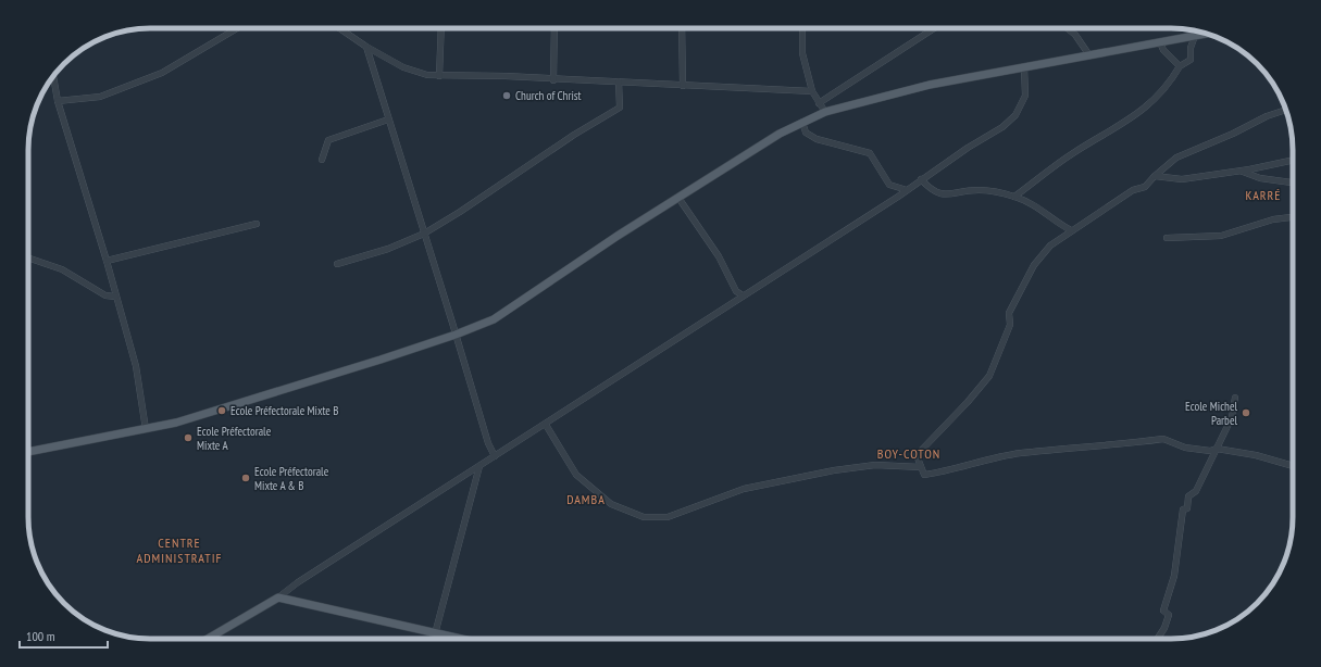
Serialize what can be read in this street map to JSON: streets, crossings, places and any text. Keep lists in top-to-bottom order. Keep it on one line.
{"districts":["KARRÉ","BOY-COTON","DAMBA","CENTRE ADMINISTRATIF"],"places":["Church of Christ","Ecole Préfectorale Mixte B","Ecole Michel Parbel","Ecole Préfectorale Mixte A","Ecole Préfectorale Mixte A & B"],"scale_bar":"100 m"}
